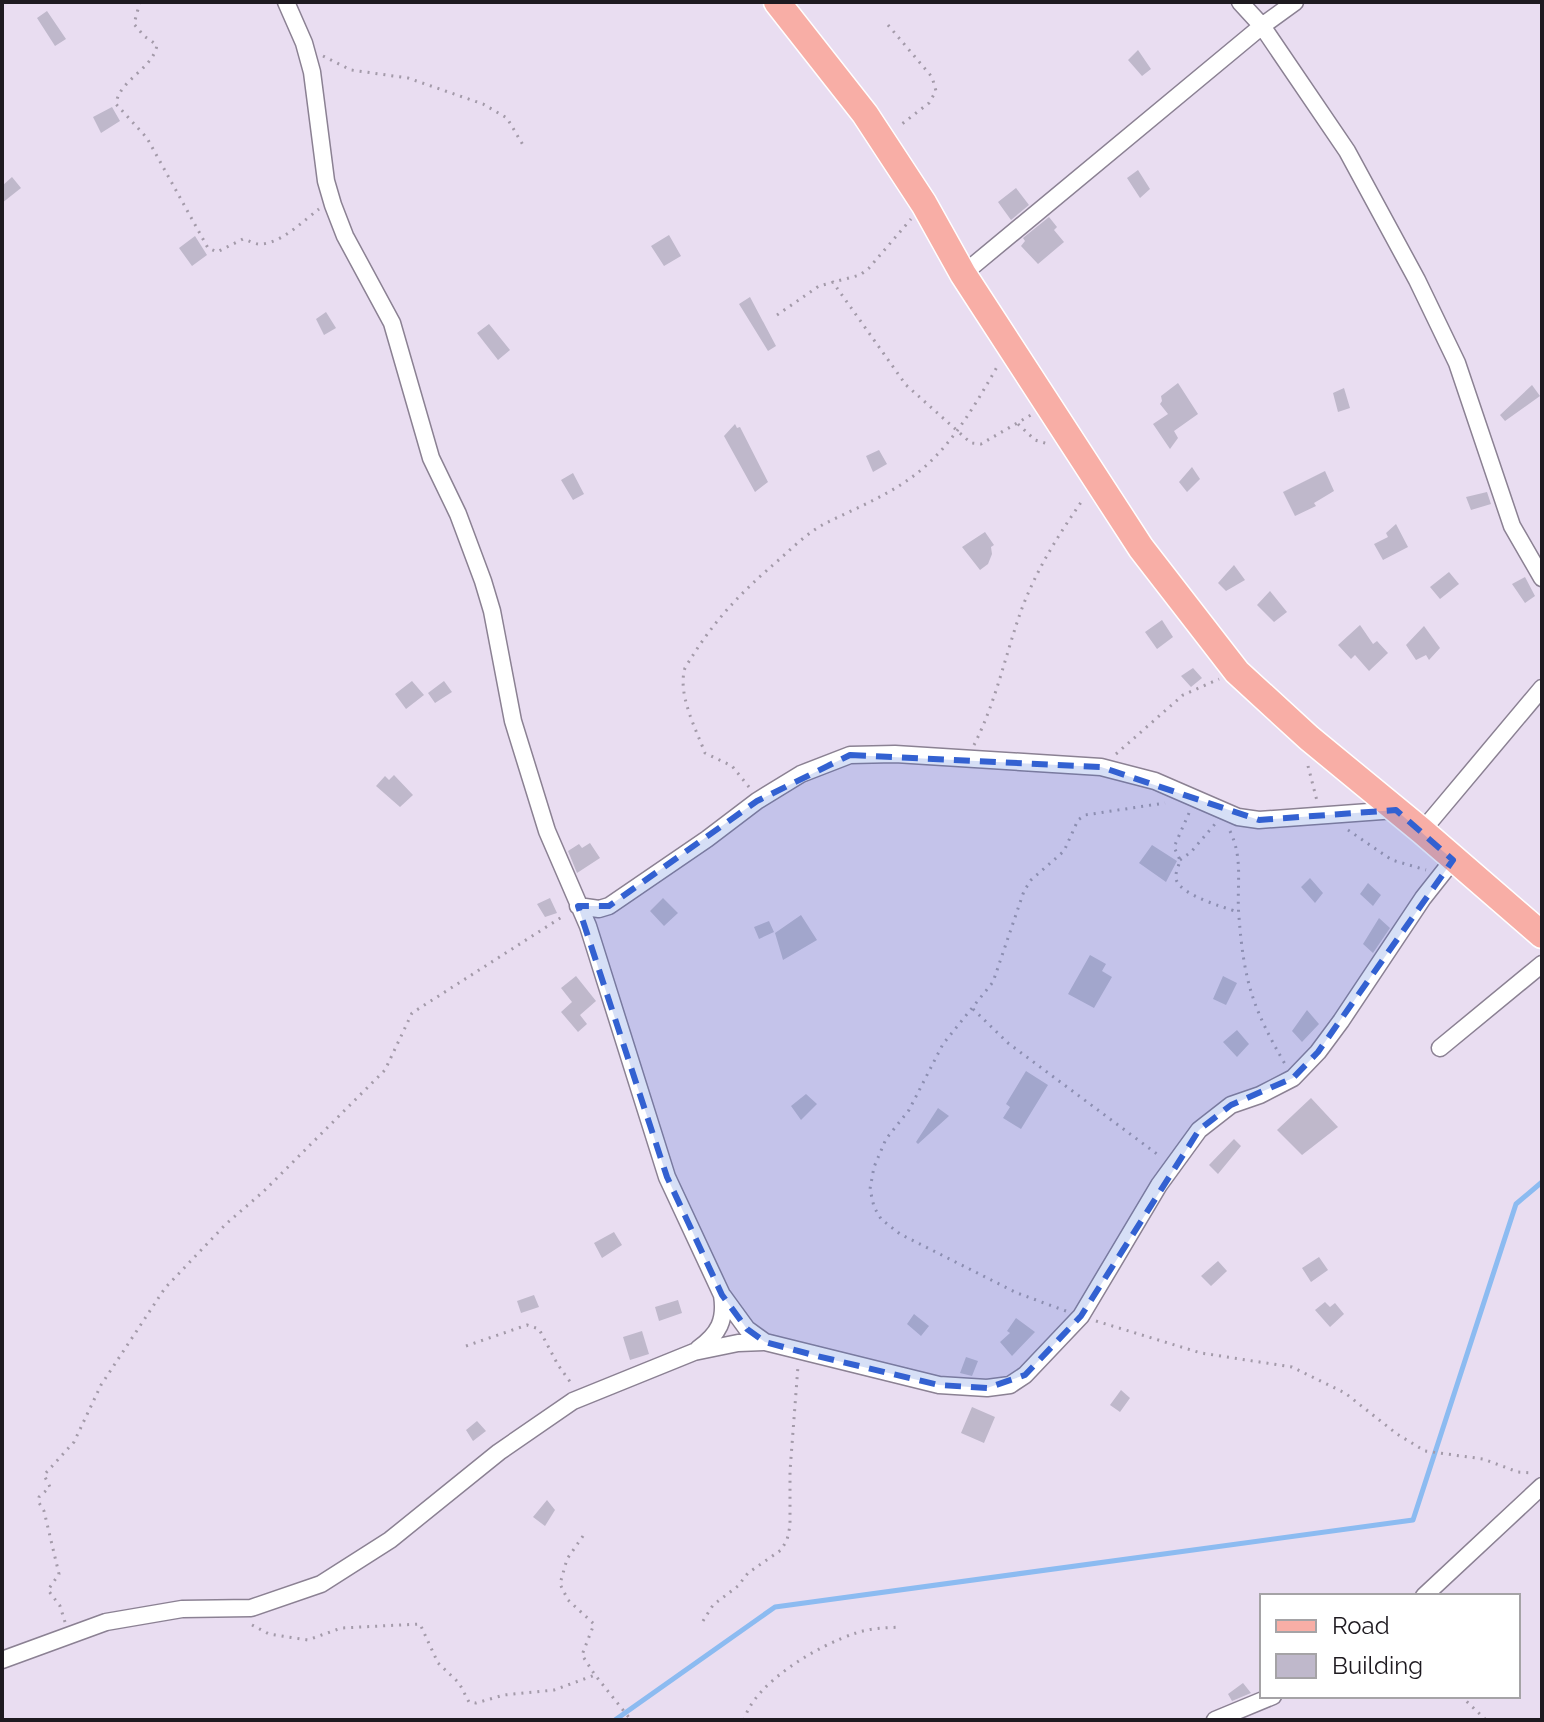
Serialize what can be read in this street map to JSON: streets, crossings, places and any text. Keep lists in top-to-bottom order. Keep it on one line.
{"legend":["Road","Building"]}
